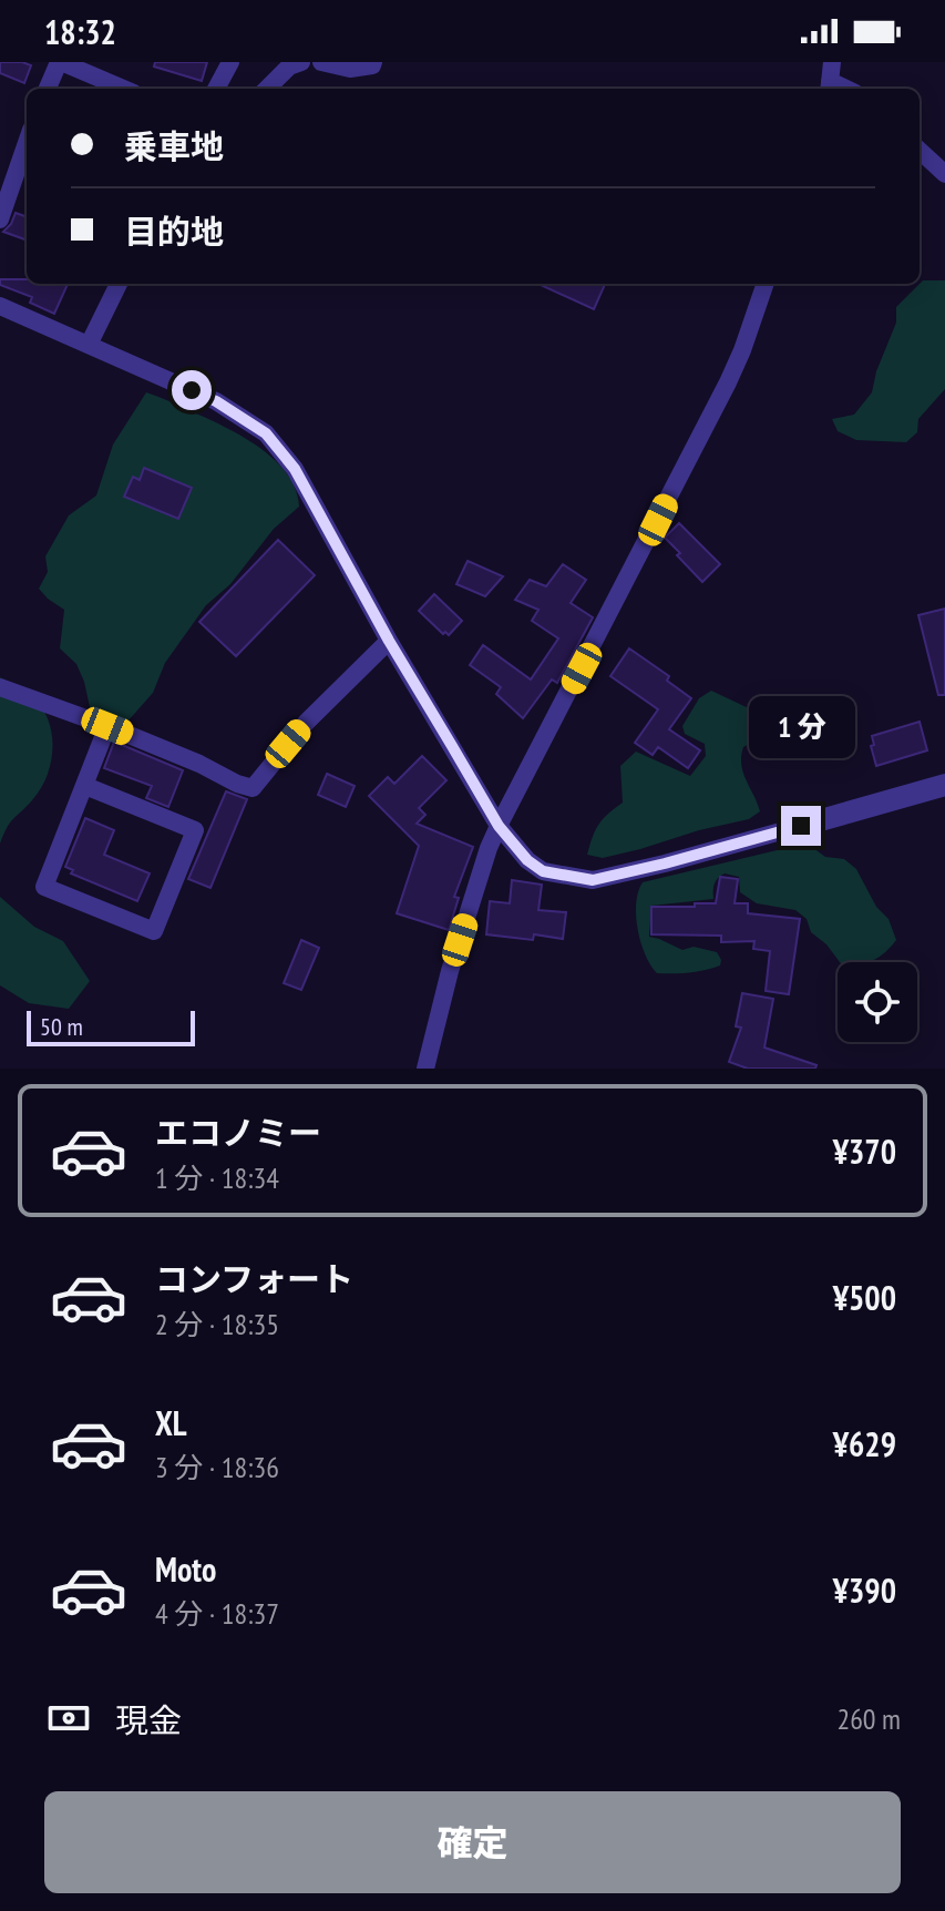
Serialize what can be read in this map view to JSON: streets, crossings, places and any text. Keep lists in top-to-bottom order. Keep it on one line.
{"scale_bar":"50 m","page":{"status":"18:32","banner":["乗車地","目的地"],"bubble":"1 分","scale":"50 m","list":[{"name":"エコノミー","note":"1 分 · 18:34","value":"¥370"},{"name":"コンフォート","note":"2 分 · 18:35","value":"¥500"},{"name":"XL","note":"3 分 · 18:36","value":"¥629"},{"name":"Moto","note":"4 分 · 18:37","value":"¥390"}],"pay":["現金","260 m"],"buttons":"確定"}}
